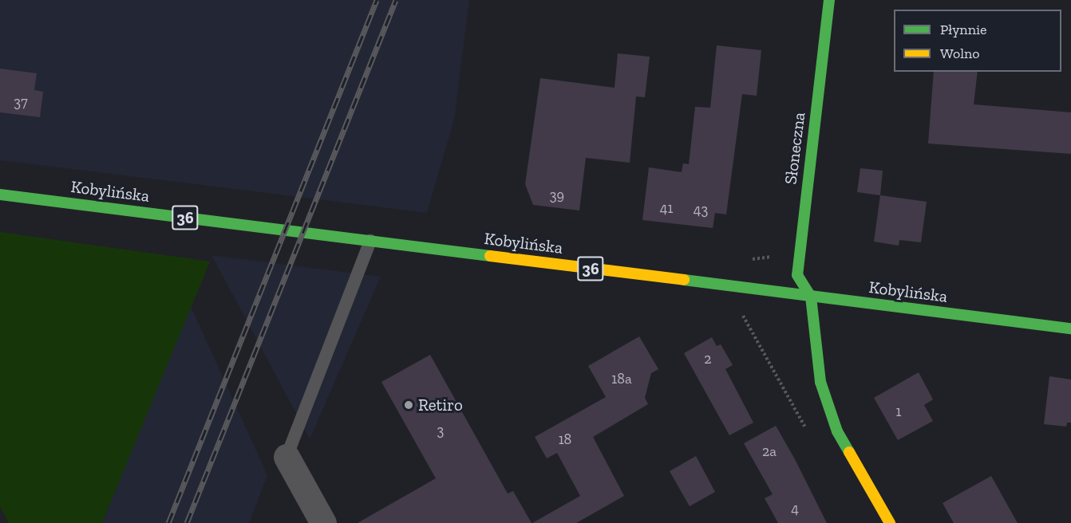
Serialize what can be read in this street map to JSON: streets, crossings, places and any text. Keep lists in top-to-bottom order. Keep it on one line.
{"streets":{"main road":["Słoneczna","Kobylińska","36"]},"crossings":[["Słoneczna","Kobylińska"]],"places":["Retiro"],"house_numbers":["37","39","41","43","2","18a","1","3","18","2a","4"],"legend":["Płynnie","Wolno"]}
